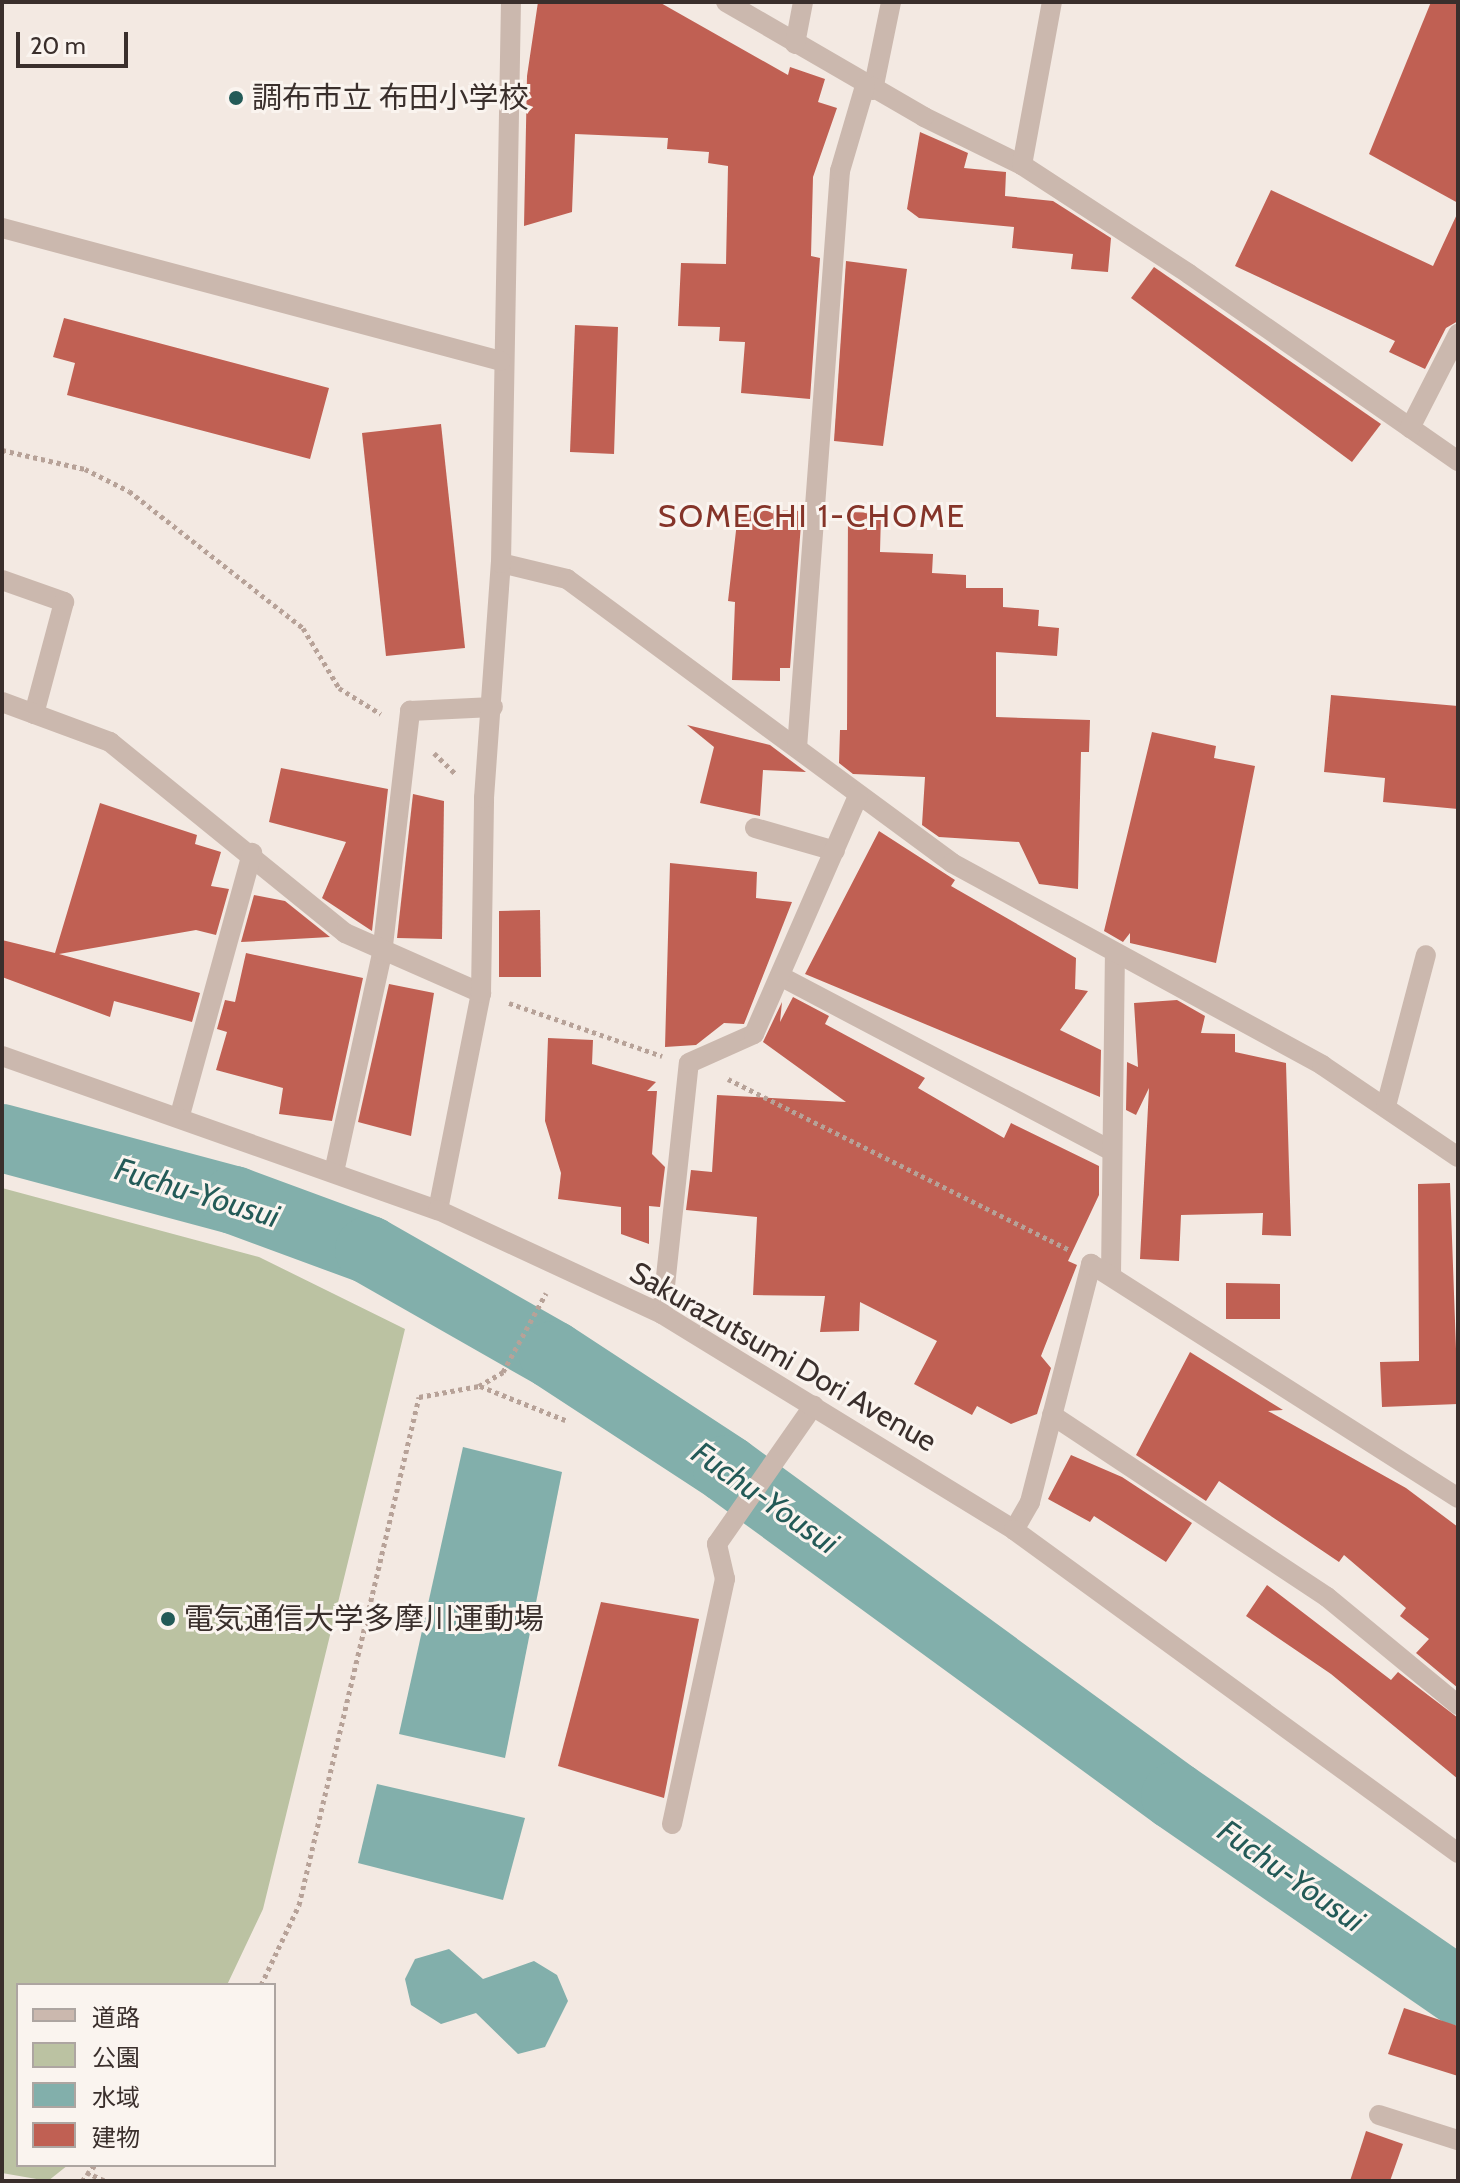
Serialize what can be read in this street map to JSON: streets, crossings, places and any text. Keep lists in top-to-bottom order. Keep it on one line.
{"streets":{"street":["Sakurazutsumi Dori Avenue"]},"districts":["SOMECHI 1-CHOME"],"water":["Fuchu-Yousui"],"places":["調布市立 布田小学校","電気通信大学多摩川運動場"],"legend":["道路","公園","水域","建物"],"scale_bar":"20 m"}
